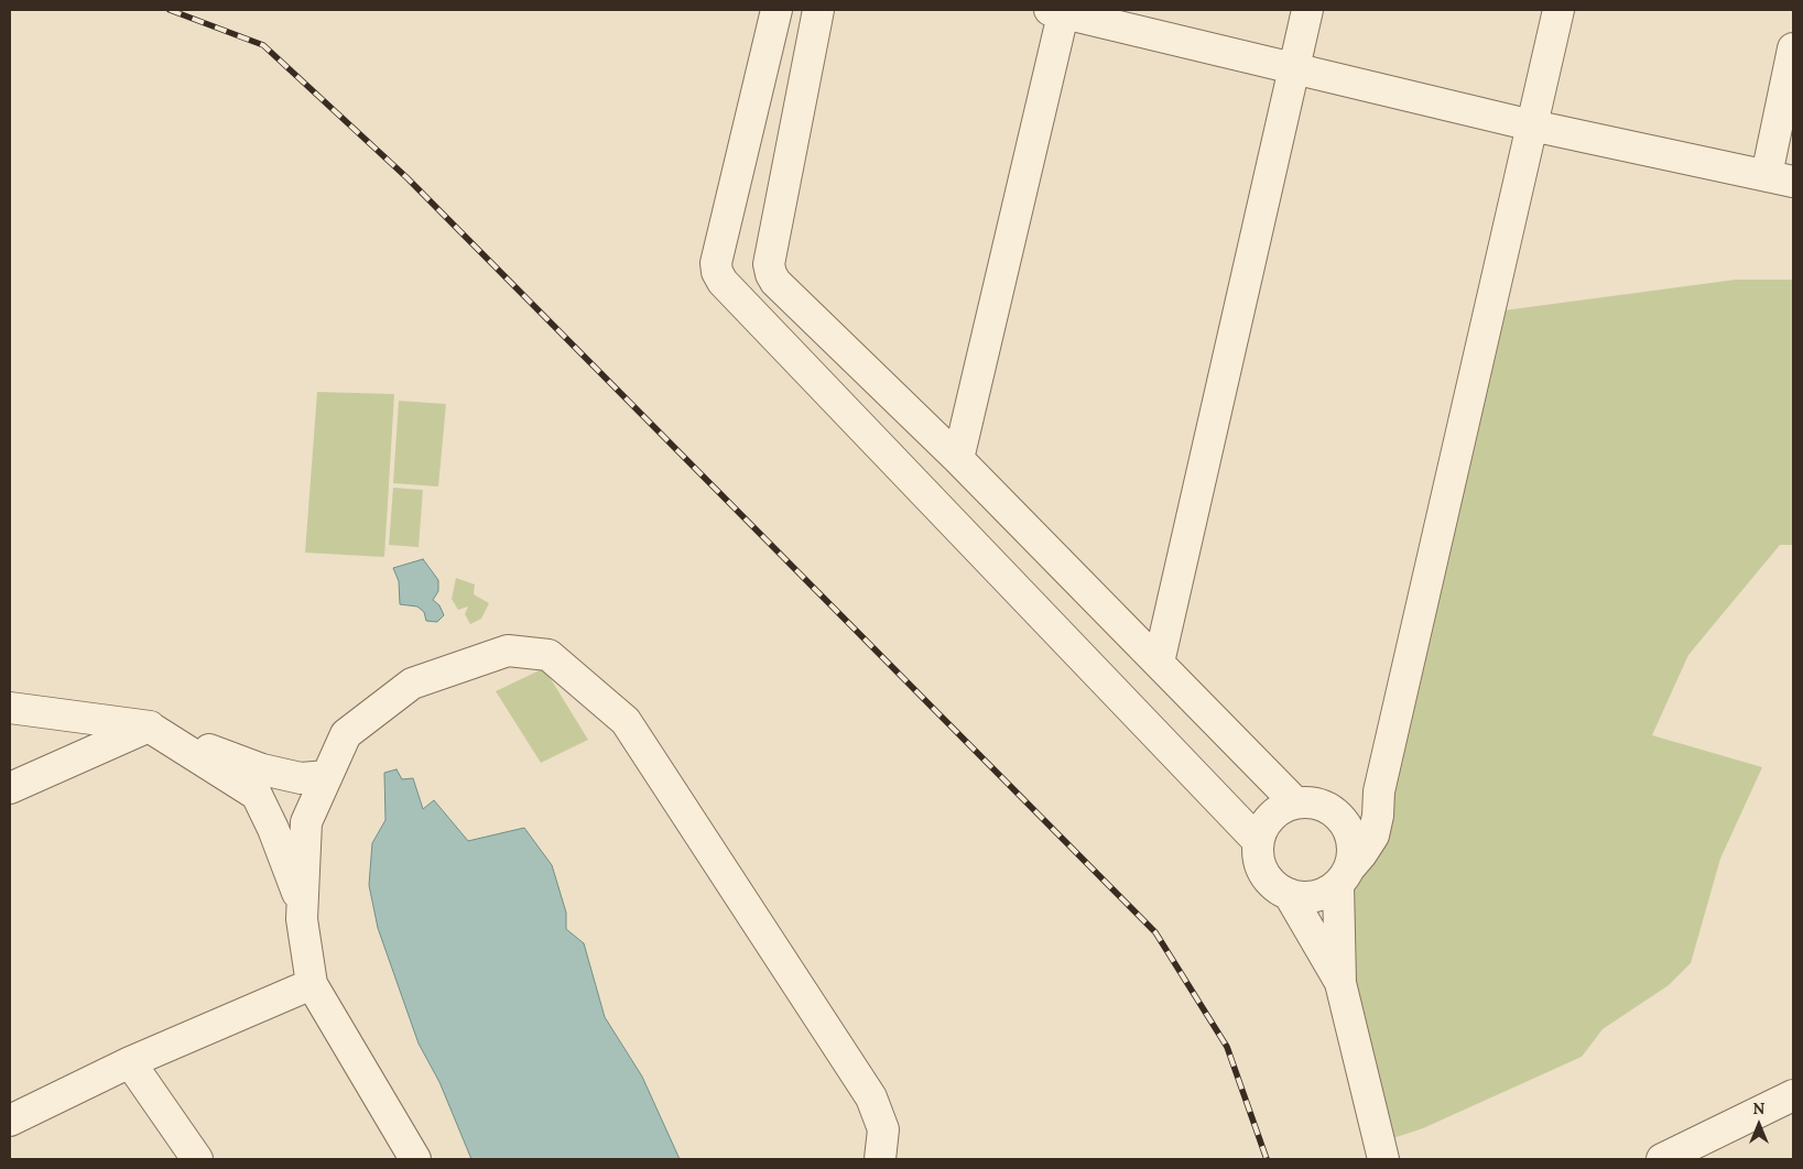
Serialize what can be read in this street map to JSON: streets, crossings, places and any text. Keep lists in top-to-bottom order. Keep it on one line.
{"north":"top"}
